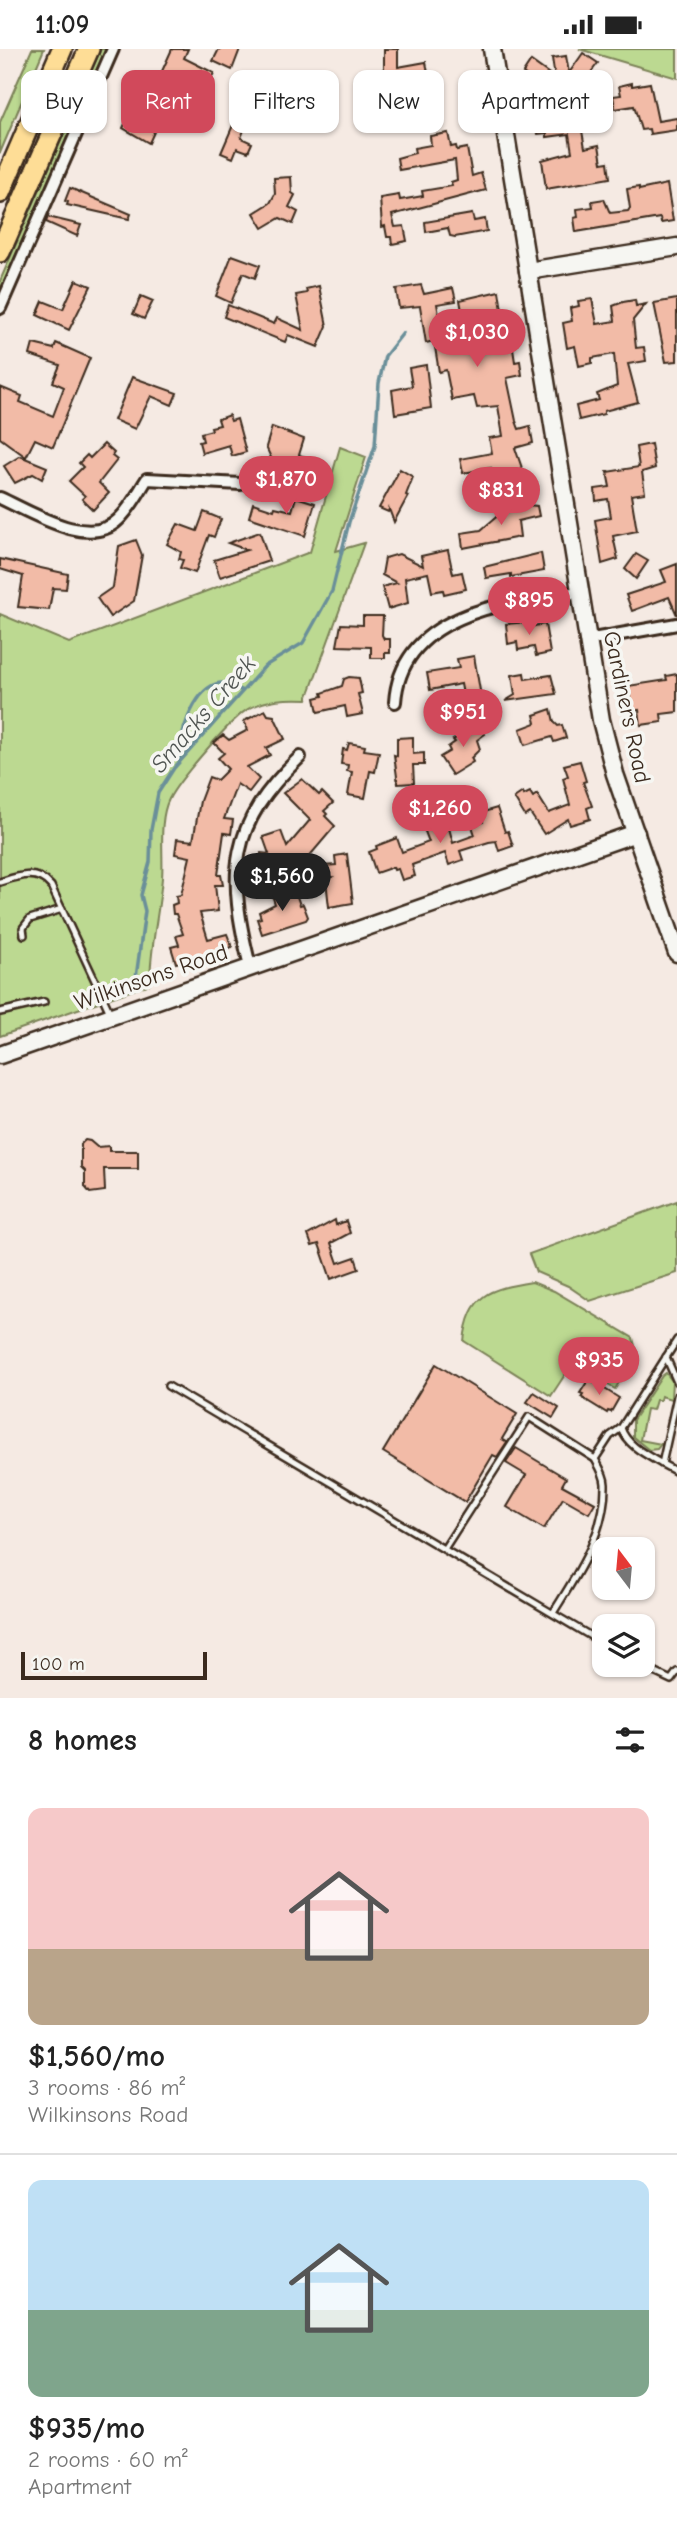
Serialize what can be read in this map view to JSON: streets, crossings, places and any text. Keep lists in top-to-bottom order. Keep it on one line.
{"streets":{"street":["Gardiners Road","Wilkinsons Road"]},"crossings":[["Gardiners Road","Wilkinsons Road"]],"water":["Smacks Creek"],"scale_bar":"100 m","north":"top","page":{"status":"11:09","chip":["Buy","Rent","Filters","New","Apartment"],"price":["$1,030","$1,870","$831","$895","$951","$1,260","$1,560","$935"],"scale":"100 m","heading":"8 homes","list":[{"name":"$1,560/mo","note":"3 rooms · 86 m² · Wilkinsons Road"},{"name":"$935/mo","note":"2 rooms · 60 m² · Apartment"}]}}
